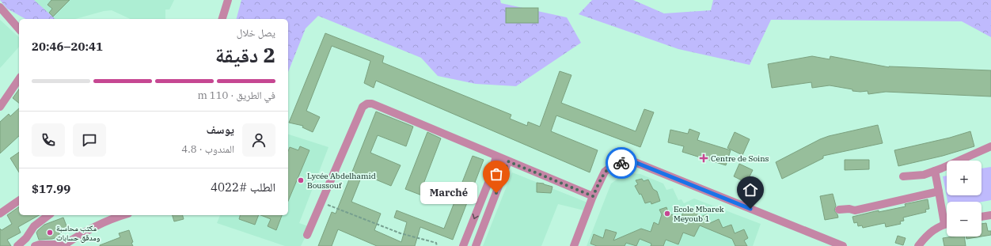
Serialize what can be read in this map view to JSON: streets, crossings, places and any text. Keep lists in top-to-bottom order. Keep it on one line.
{"places":{"health":["Centre de Soins"],"other":["Lycée Abdelhamid Boussouf","Marché","Ecole Mbarek Meyoub 1","مكتب محاسبة ومدقق حسابات"]},"page":{"heading":["2 دقيقة","يصل خلال","20:41–20:46"],"panel":["يوسف","المندوب · 4.8","الطلب #4022","$17.99"],"bar":"في الطريق · 110 m","map_buttons":["+","−"],"bubble":"Marché"}}
